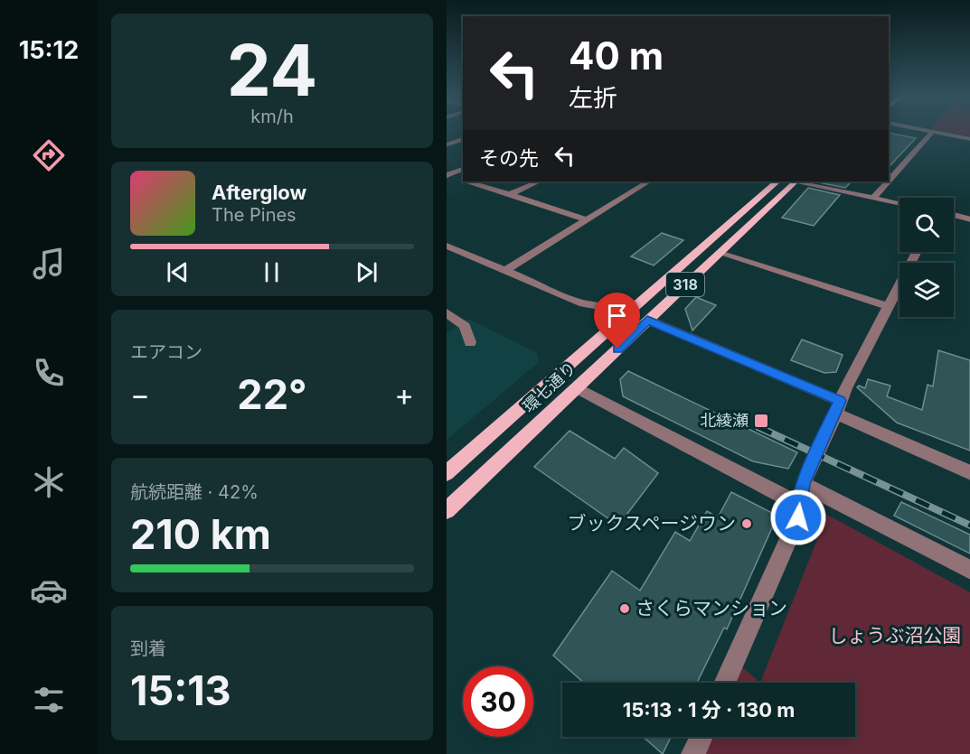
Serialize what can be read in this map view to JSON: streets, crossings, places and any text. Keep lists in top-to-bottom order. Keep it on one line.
{"streets":{"main road":["318","環七通り"]},"parks":["しょうぶ沼公園"],"places":{"transit":["北綾瀬"],"other":["ブックスページワン","さくらマンション"]},"page":{"tabs":"15:12","tile":[["24","km/h"],"エアコン",["航続距離 · 42%","210 km"],["到着","15:13"]],"turn":["40 m","左折"],"then":"その先","song":["Afterglow","The Pines"],"heat":["−","22°","+"],"limit":"30","trip":"15:13 · 1 分 · 130 m"}}
